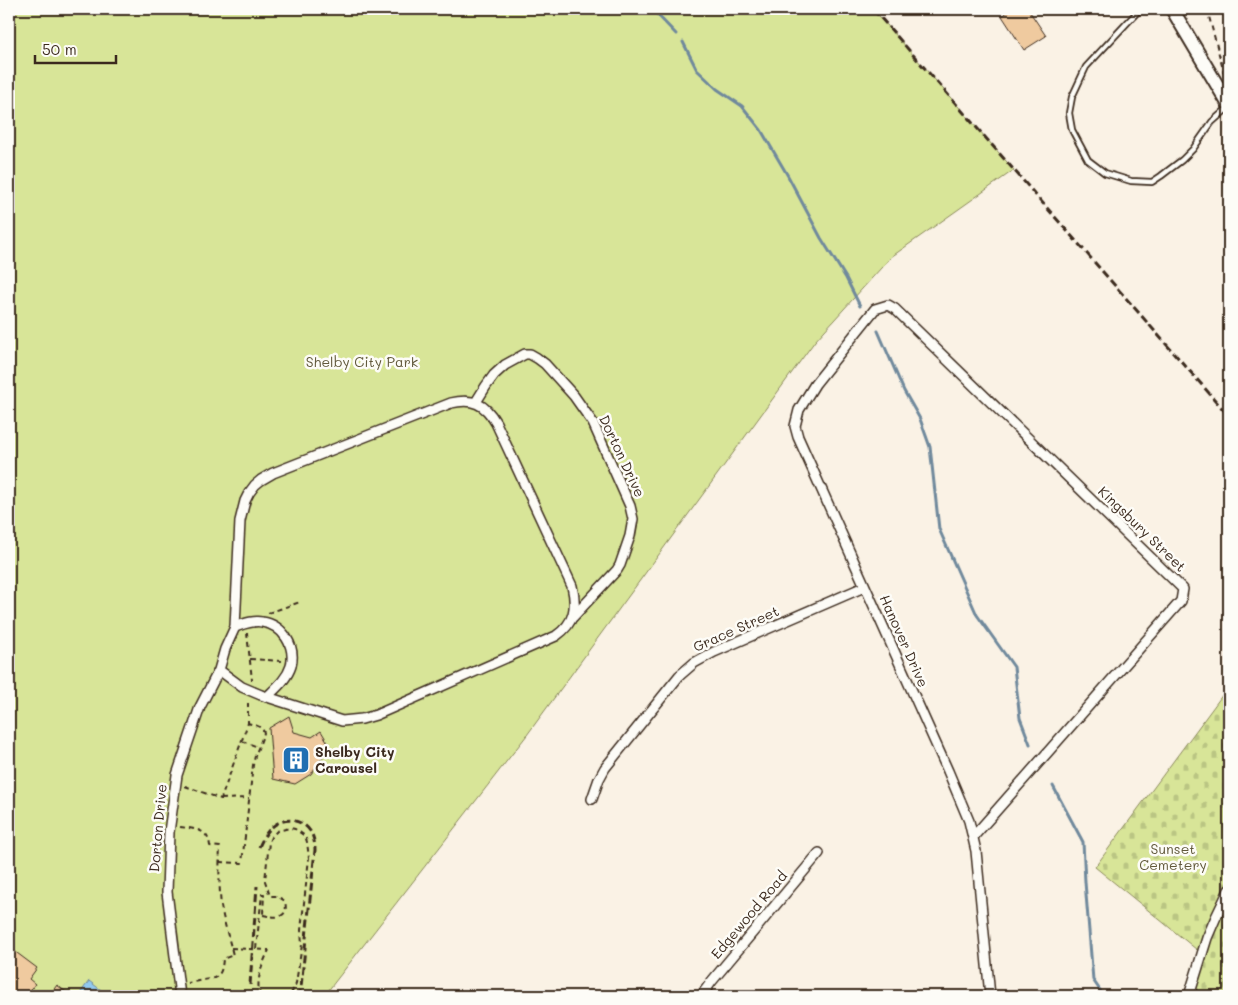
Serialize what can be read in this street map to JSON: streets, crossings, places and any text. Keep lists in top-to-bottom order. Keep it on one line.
{"streets":{"street":["Dorton Drive","Kingsbury Street","Grace Street","Hanover Drive","Edgewood Road"]},"crossings":[["Kingsbury Street","Hanover Drive"],["Grace Street","Hanover Drive"]],"parks":["Shelby City Park","Sunset Cemetery"],"places":{"building":["Shelby City Carousel"]},"scale_bar":"50 m"}
